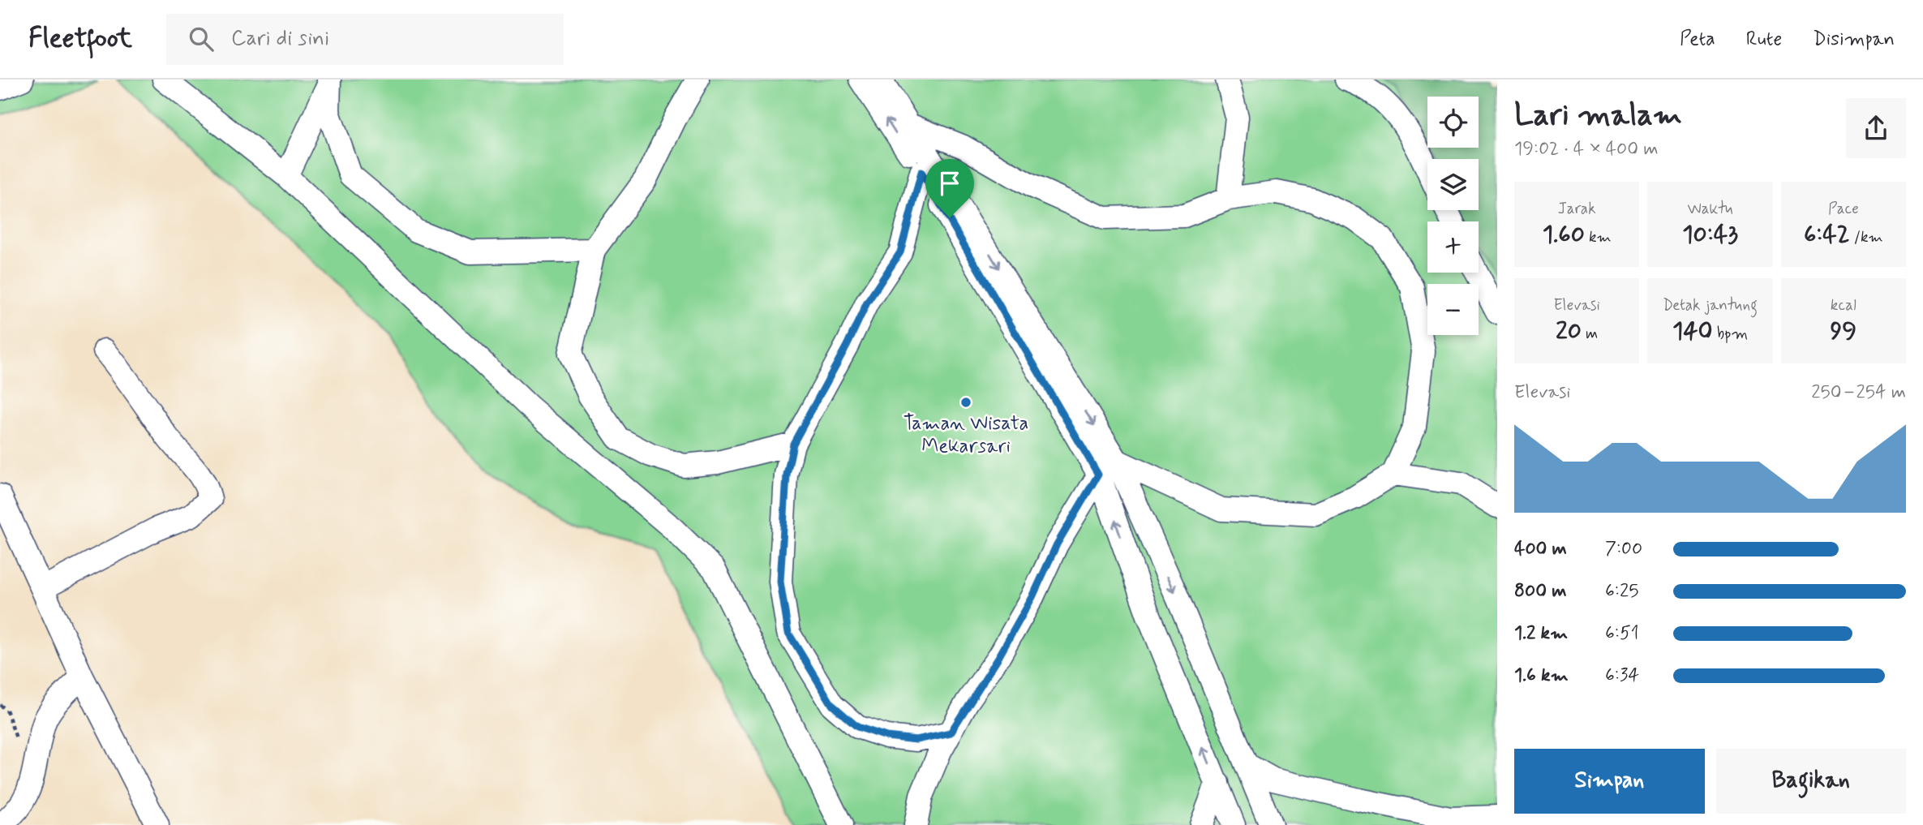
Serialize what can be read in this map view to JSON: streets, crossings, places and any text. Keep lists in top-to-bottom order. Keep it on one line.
{"places":["Taman Wisata Mekarsari"],"page":{"header":"Fleetfoot","search":"Cari di sini","nav":["Peta","Rute","Disimpan"],"heading":["Lari malam","19:02 · 4 × 400 m"],"map_buttons":["+","−"],"stats":[["Jarak","1.60 km"],["Waktu","10:43"],["Pace","6:42 /km"],["Elevasi","20 m"],["Detak jantung","140 bpm"],["kcal","99"]],"chart":["Elevasi","250–254 m"],"list":[{"name":"400 m","note":"7:00"},{"name":"800 m","note":"6:25"},{"name":"1.2 km","note":"6:51"},{"name":"1.6 km","note":"6:34"}],"buttons":["Simpan","Bagikan"]}}
